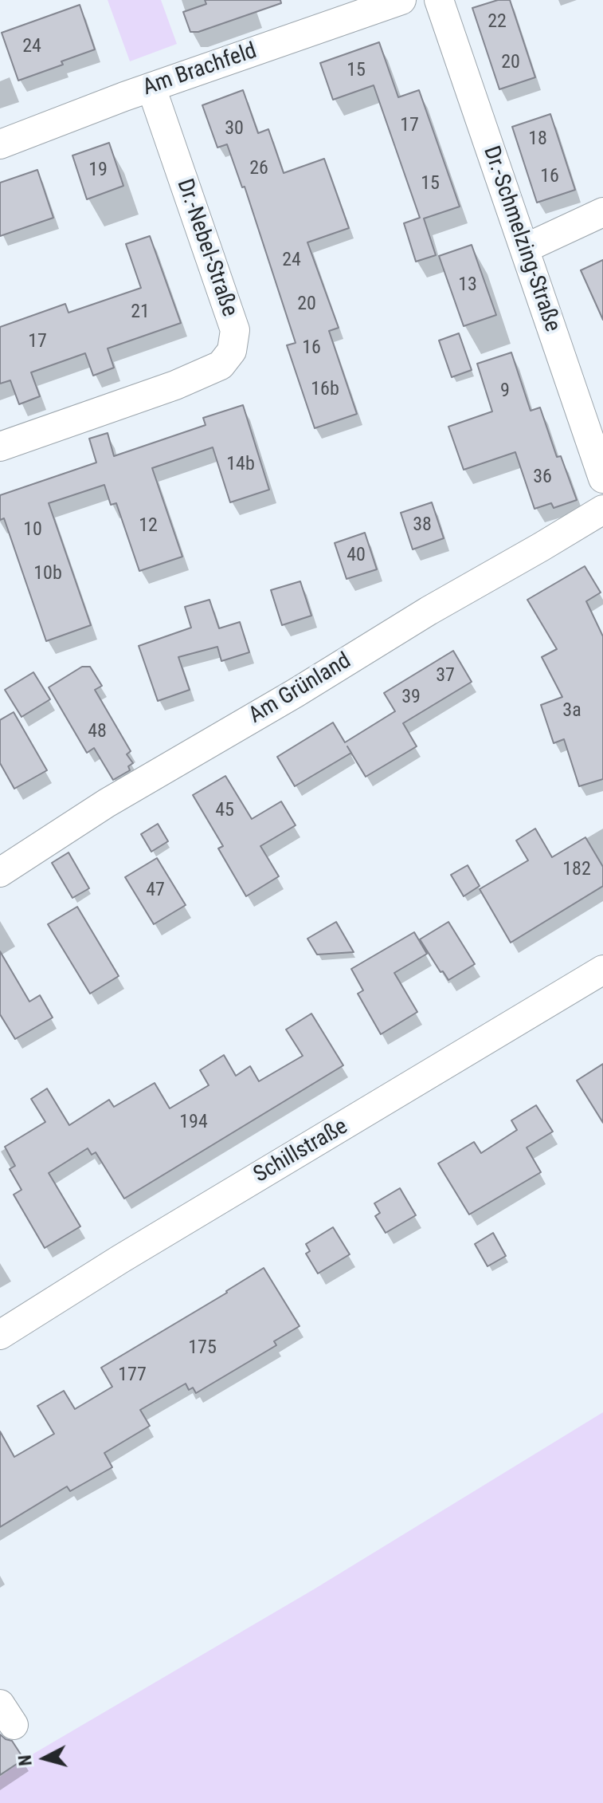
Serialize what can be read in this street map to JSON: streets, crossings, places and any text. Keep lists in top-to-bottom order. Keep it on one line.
{"streets":{"street":["Am Brachfeld","Dr.-Schmelzing-Straße","Dr.-Nebel-Straße","Am Grünland","Schillstraße"]},"crossings":[["Am Brachfeld","Dr.-Nebel-Straße"]],"house_numbers":["22","24","20","15","17","30","18","26","19","16","15","24","13","20","21","17","16","16b","9","14b","36","38","12","10","40","10b","37","39","3a","48","45","182","47","194","175","177"],"north":"left"}
